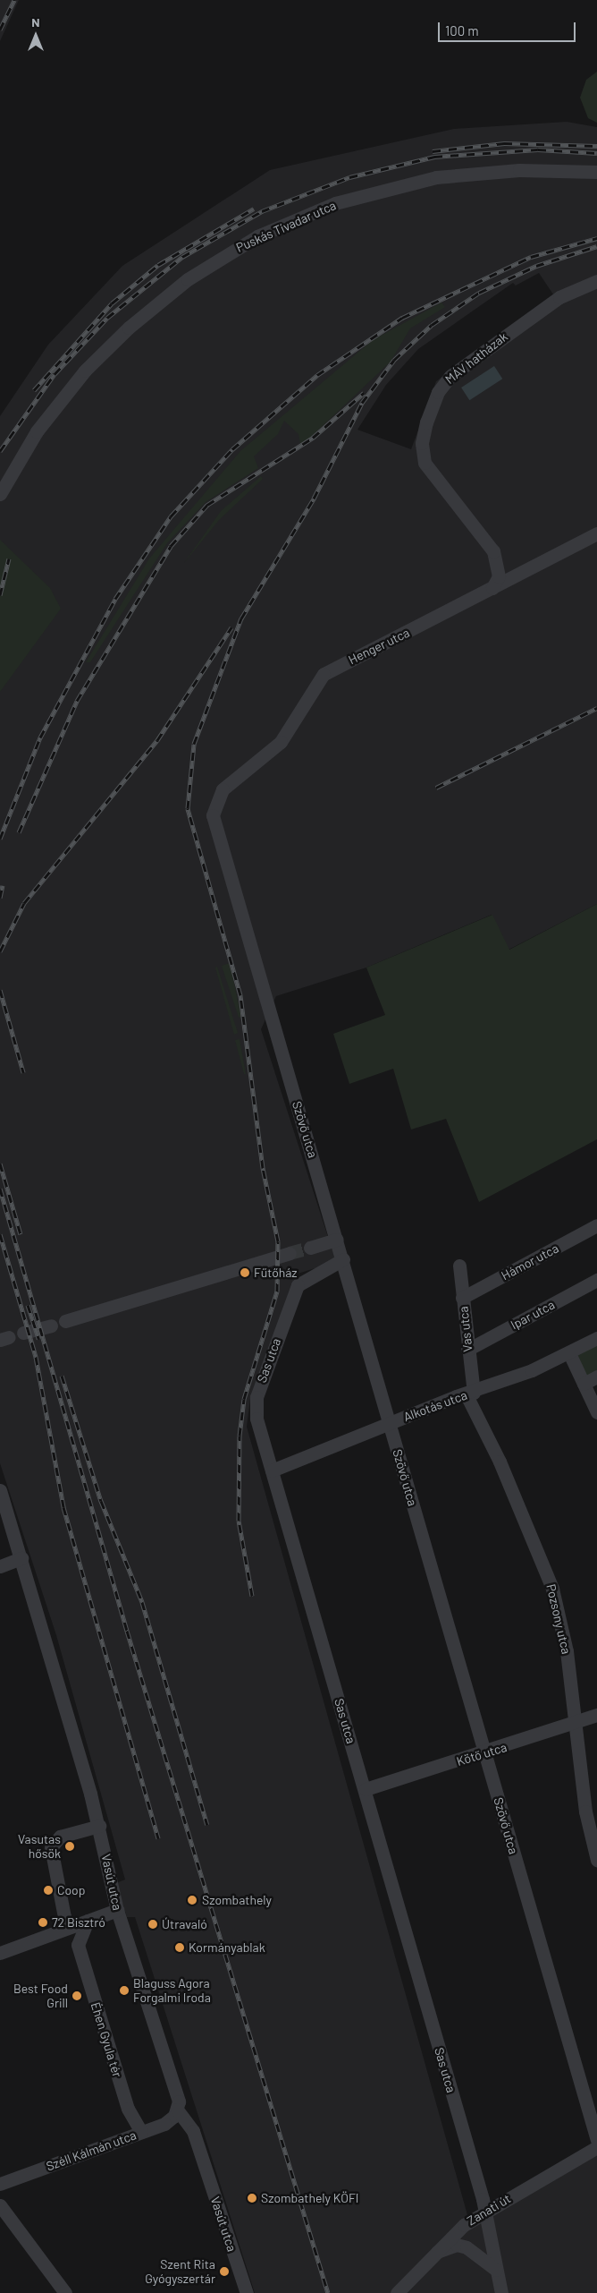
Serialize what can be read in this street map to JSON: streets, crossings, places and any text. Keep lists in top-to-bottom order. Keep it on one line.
{"streets":{"street":["Puskás Tivadar utca","MÁV hatházak","Henger utca","Szövő utca","Hámor utca","Ipar utca","Vas utca","Sas utca","Alkotás utca","Pozsony utca","Kötő utca","Vasút utca","Éhen Gyula tér","Széll Kálmán utca","Zanati út"]},"crossings":[["MÁV hatházak","Henger utca"],["Henger utca","Szövő utca"],["Szövő utca","Sas utca"],["Szövő utca","Alkotás utca"],["Szövő utca","Kötő utca"],["Hámor utca","Vas utca"],["Ipar utca","Vas utca"],["Vas utca","Alkotás utca"],["Vas utca","Pozsony utca"],["Sas utca","Alkotás utca"],["Sas utca","Kötő utca"],["Sas utca","Zanati út"],["Alkotás utca","Pozsony utca"],["Pozsony utca","Kötő utca"],["Vasút utca","Széll Kálmán utca"],["Éhen Gyula tér","Széll Kálmán utca"]],"places":["Fűtőház","Vasutas hősök","Coop","Szombathely","72 Bisztró","Útravaló","Kormányablak","Blaguss Agora Forgalmi Iroda","Best Food Grill","Szombathely KÖFI","Szent Rita Gyógyszertár"],"scale_bar":"100 m","north":"top"}
